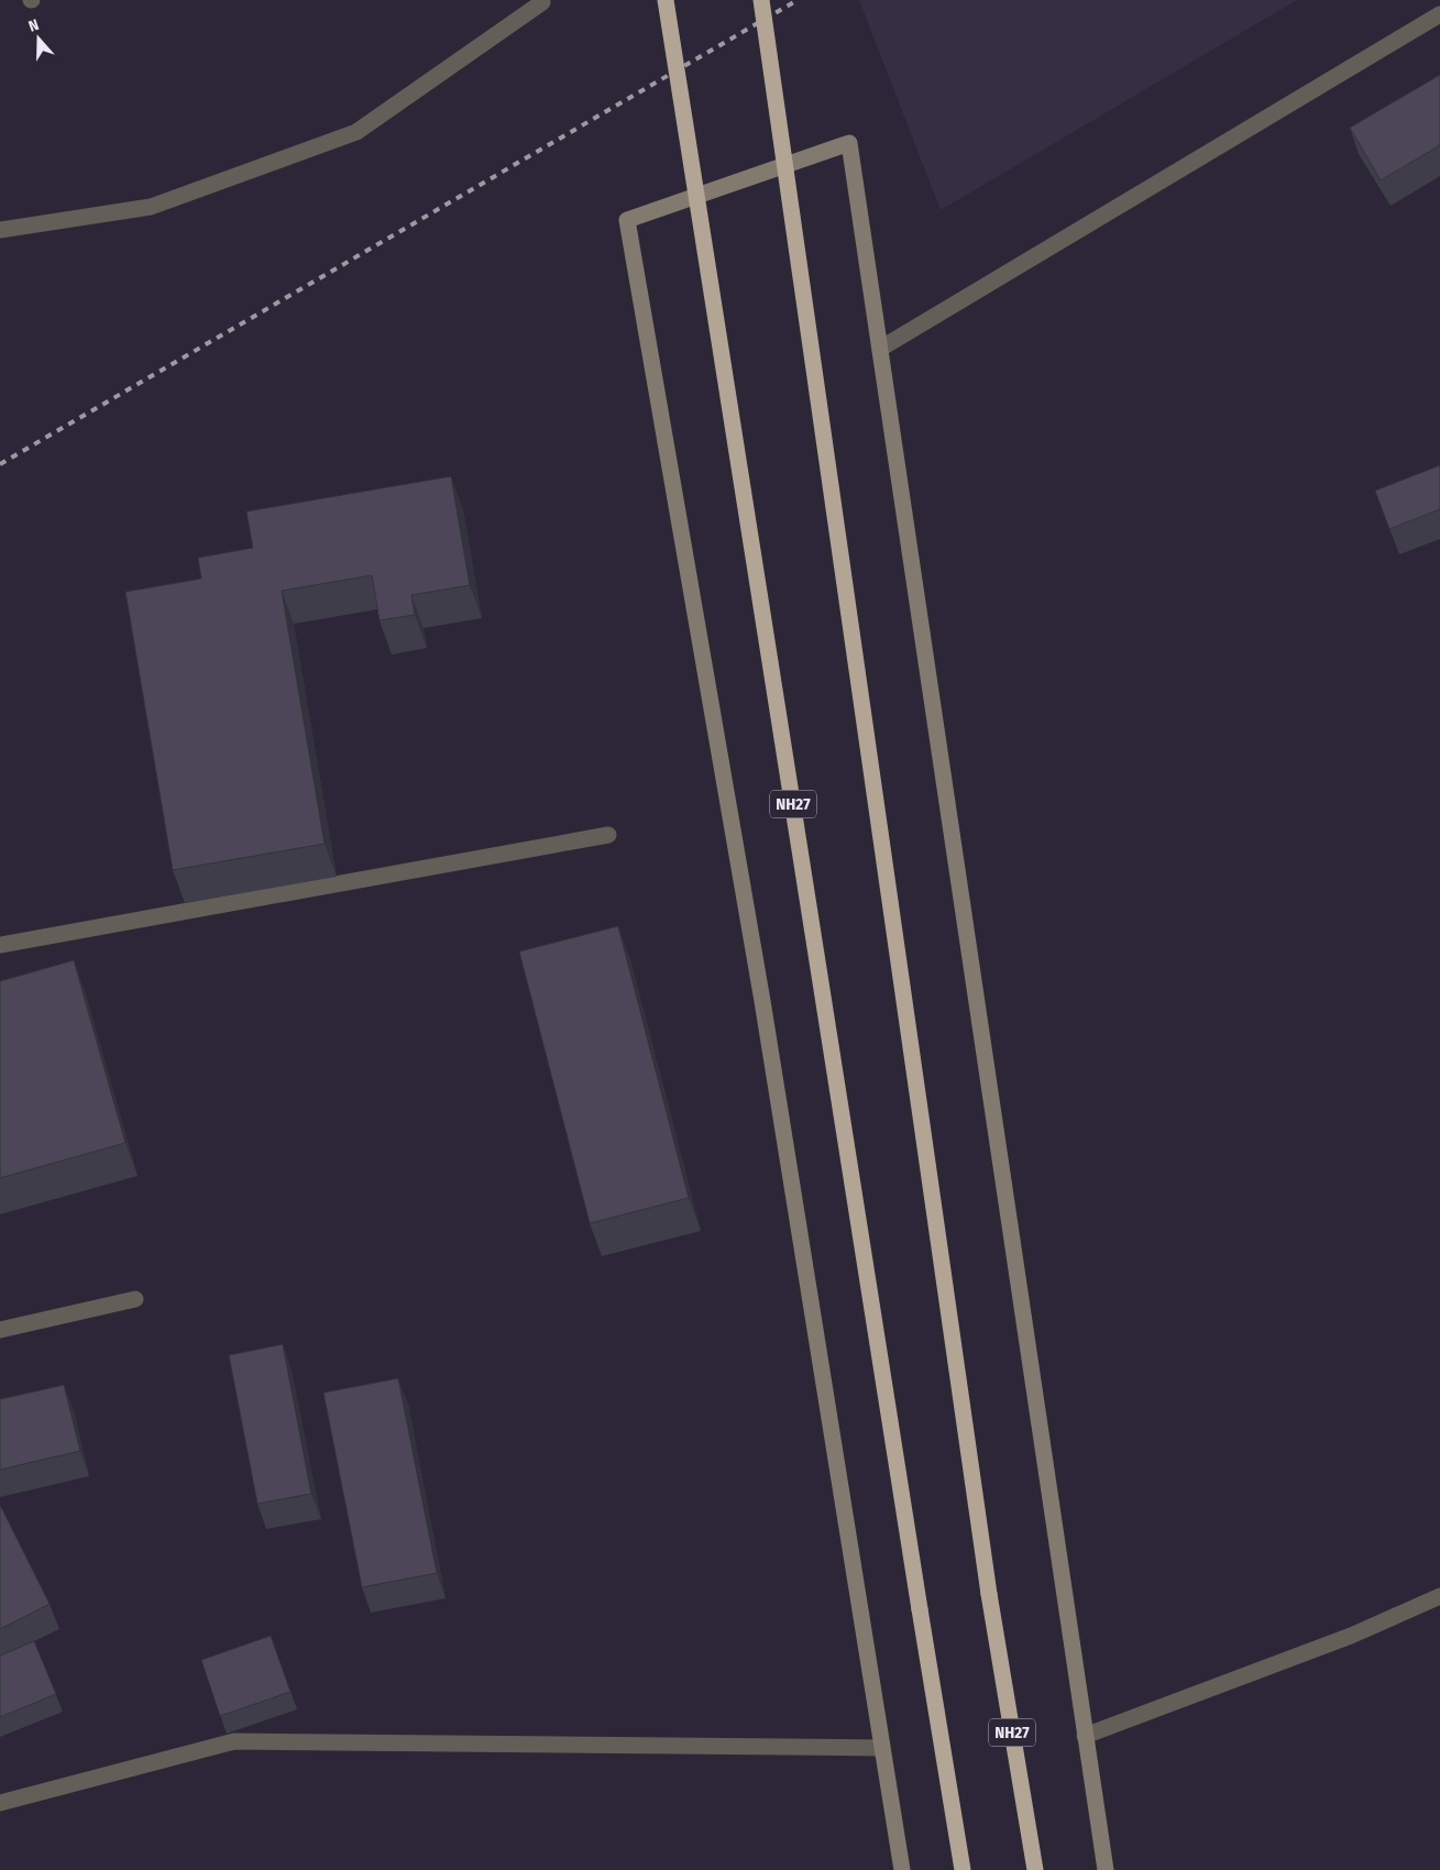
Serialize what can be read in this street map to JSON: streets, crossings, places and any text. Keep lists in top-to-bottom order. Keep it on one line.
{"streets":{"highway":["NH27"]},"north":"top"}
